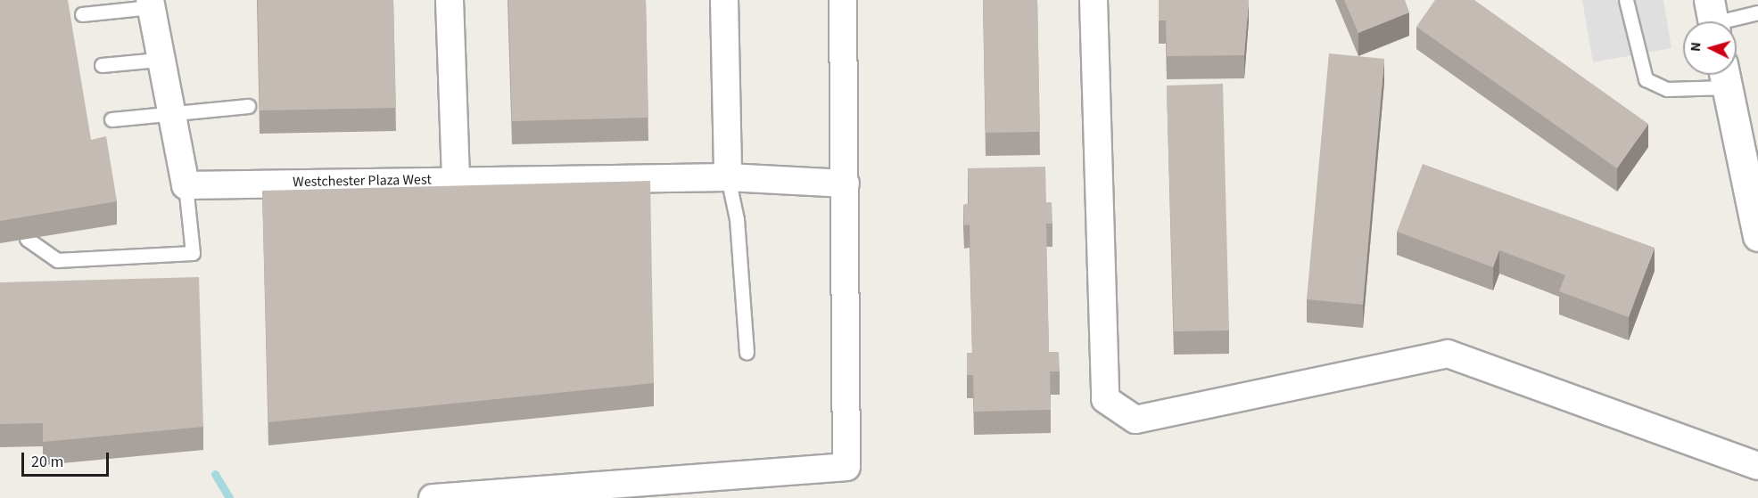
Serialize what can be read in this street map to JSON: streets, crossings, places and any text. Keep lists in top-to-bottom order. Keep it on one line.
{"streets":{"street":["Westchester Plaza West"]},"scale_bar":"20 m","north":"left"}
